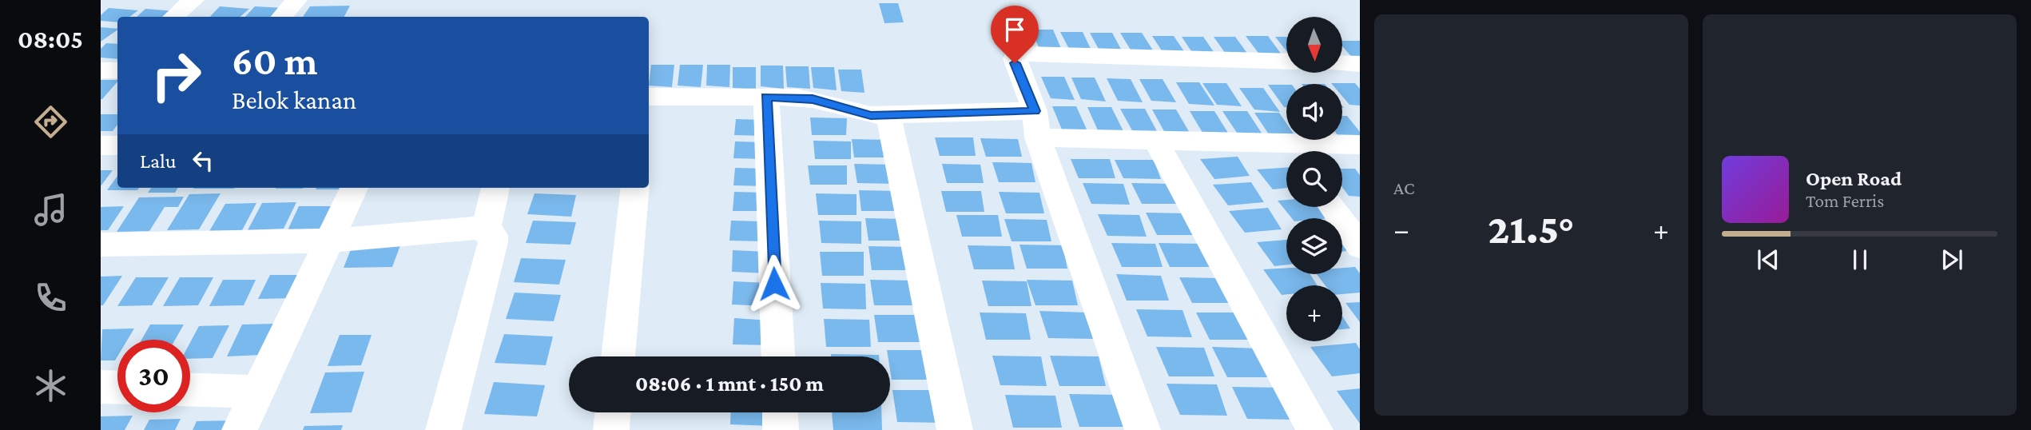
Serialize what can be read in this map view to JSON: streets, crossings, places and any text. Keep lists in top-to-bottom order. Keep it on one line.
{"north":"bottom","page":{"tabs":"08:05","tile":"AC","map_buttons":"+","turn":["60 m","Belok kanan"],"then":"Lalu","song":["Open Road","Tom Ferris"],"heat":["−","21.5°","+"],"limit":"30","trip":"08:06 · 1 mnt · 150 m"}}
